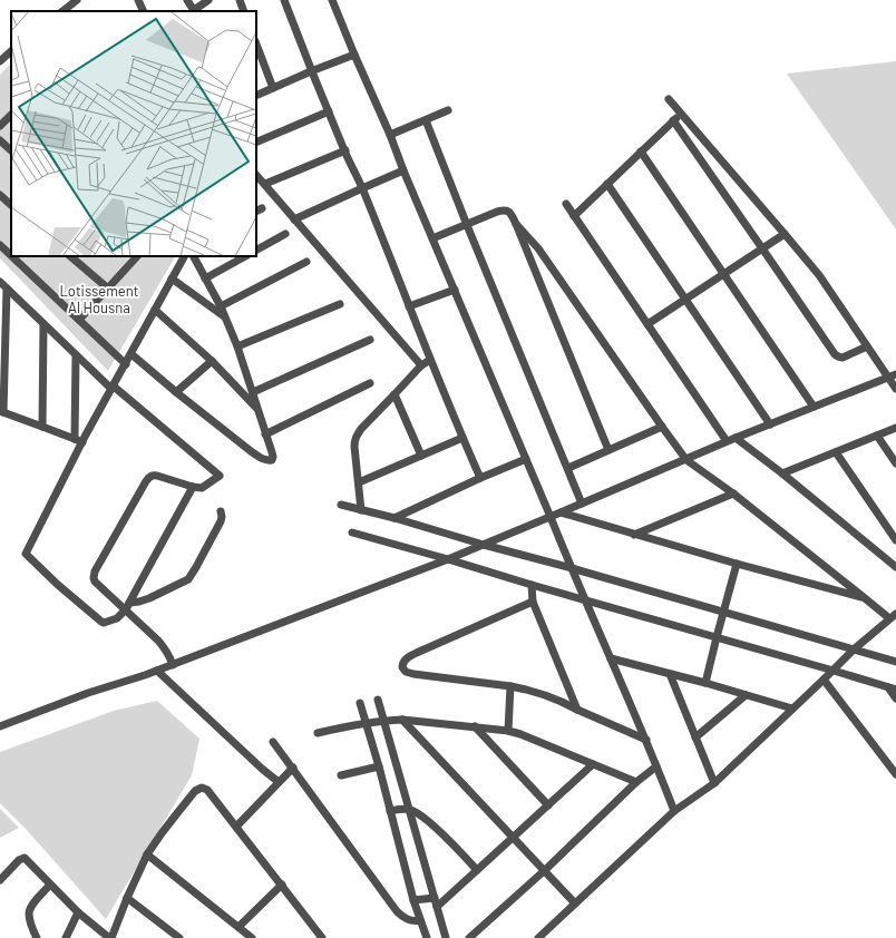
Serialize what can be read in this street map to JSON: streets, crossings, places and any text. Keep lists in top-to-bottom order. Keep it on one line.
{"parks":["Lotissement Al Housna"]}
